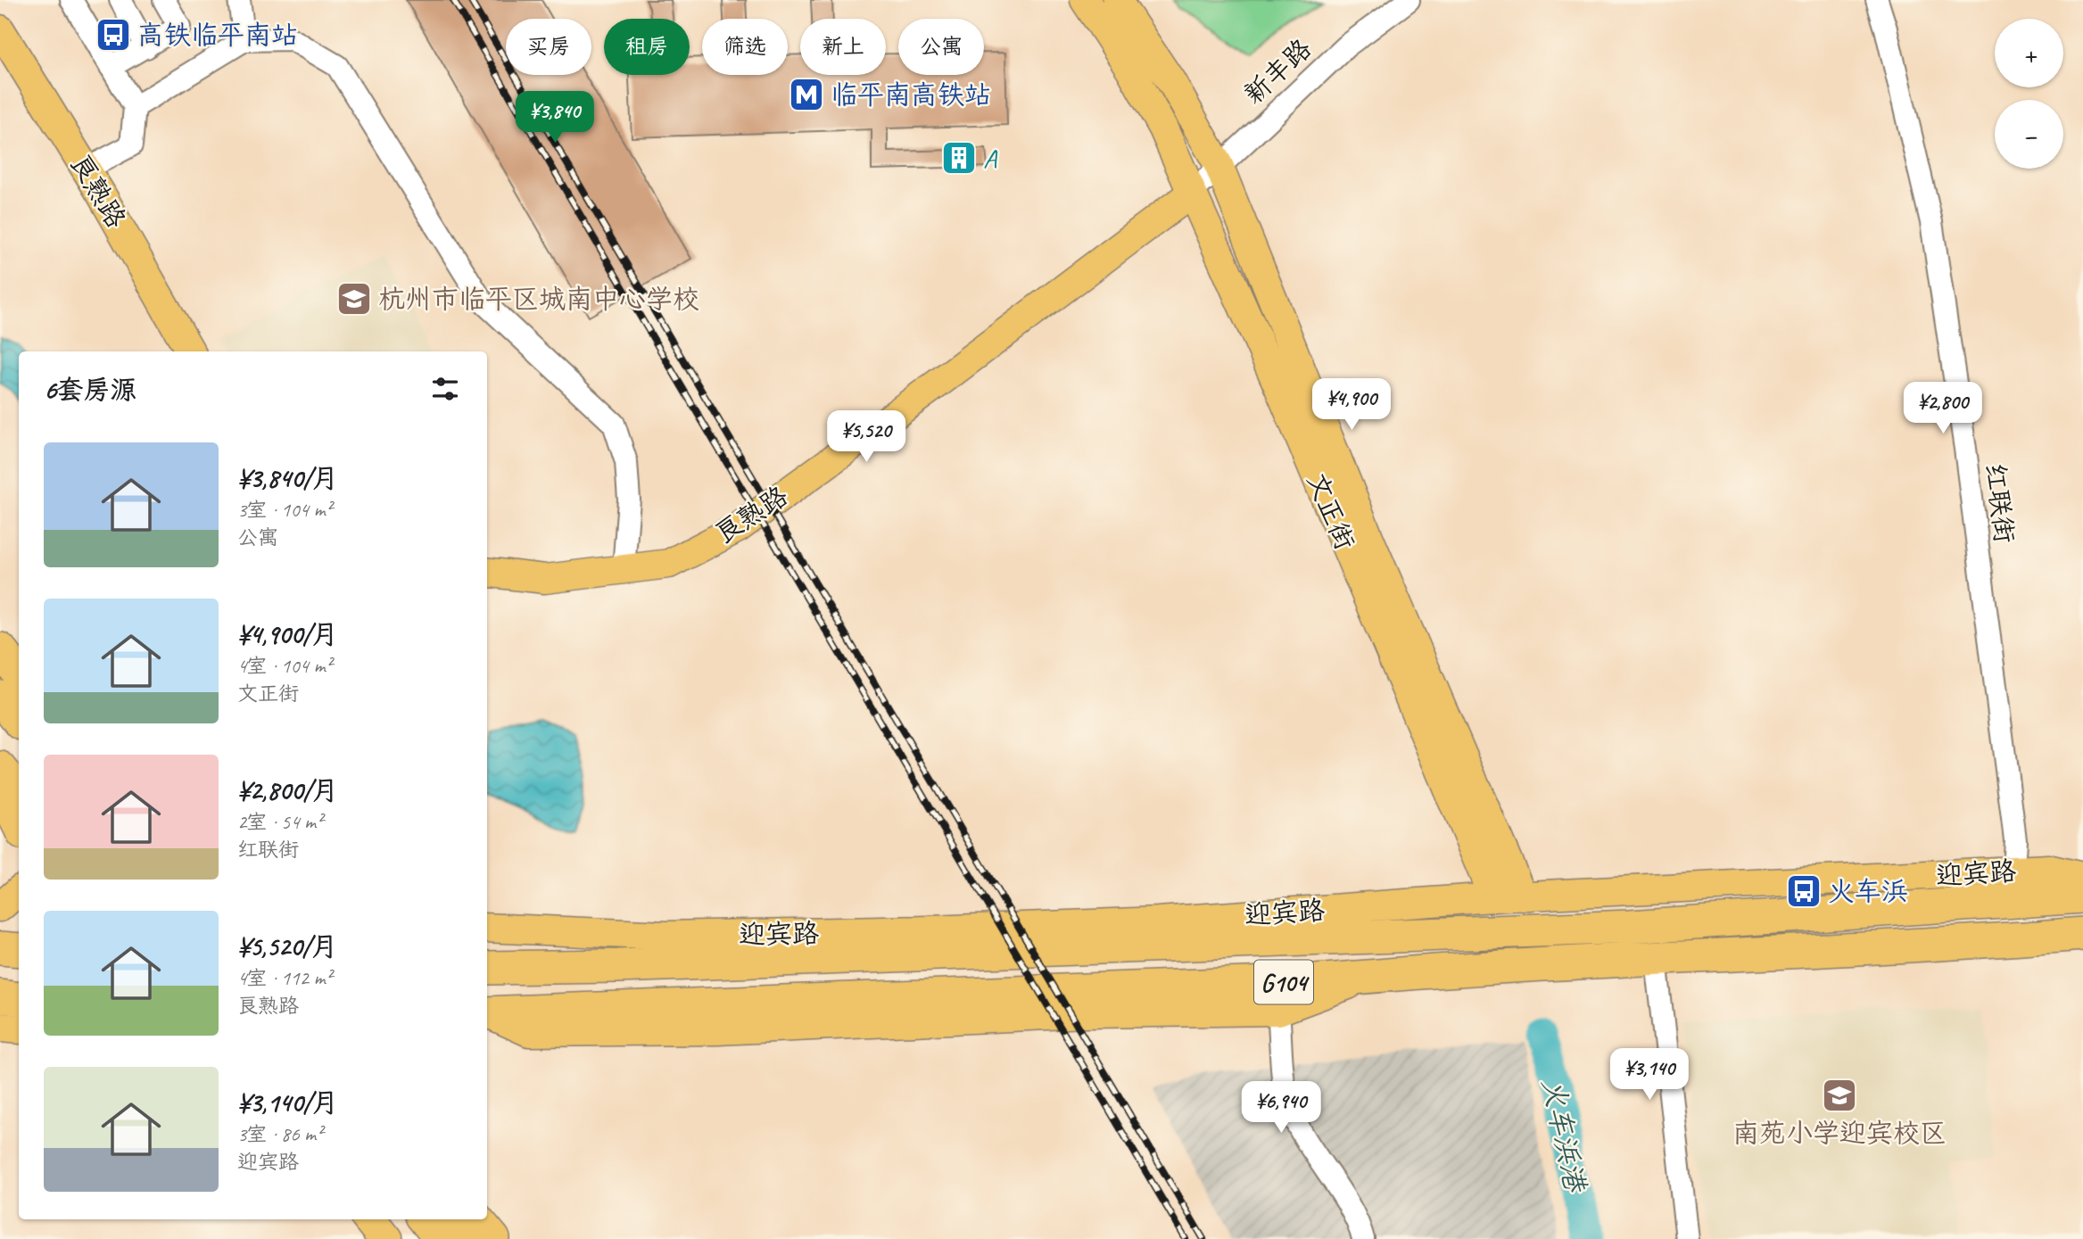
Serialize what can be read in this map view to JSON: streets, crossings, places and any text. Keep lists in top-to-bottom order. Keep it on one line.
{"streets":{"highway":["迎宾路","G104"],"main road":["良熟路","文正街"],"street":["新丰路","红联街"]},"crossings":[["新丰路","良熟路"],["新丰路","文正街"],["良熟路","文正街"],["红联街","迎宾路"],["文正街","迎宾路"]],"water":["火车浜港"],"places":{"bus stop":["高铁临平南站","火车浜"],"metro station":["临平南高铁站"],"building":["A"],"school or university":["杭州市临平区城南中心学校","南苑小学迎宾校区"]},"page":{"map_buttons":["+","−"],"chip":["买房","租房","筛选","新上","公寓"],"price":["¥3,840","¥4,900","¥2,800","¥5,520","¥3,140","¥6,940"],"heading":"6套房源","list":[{"name":"¥3,840/月","note":"3室 · 104 m² · 公寓"},{"name":"¥4,900/月","note":"4室 · 104 m² · 文正街"},{"name":"¥2,800/月","note":"2室 · 54 m² · 红联街"},{"name":"¥5,520/月","note":"4室 · 112 m² · 良熟路"},{"name":"¥3,140/月","note":"3室 · 86 m² · 迎宾路"}]}}
